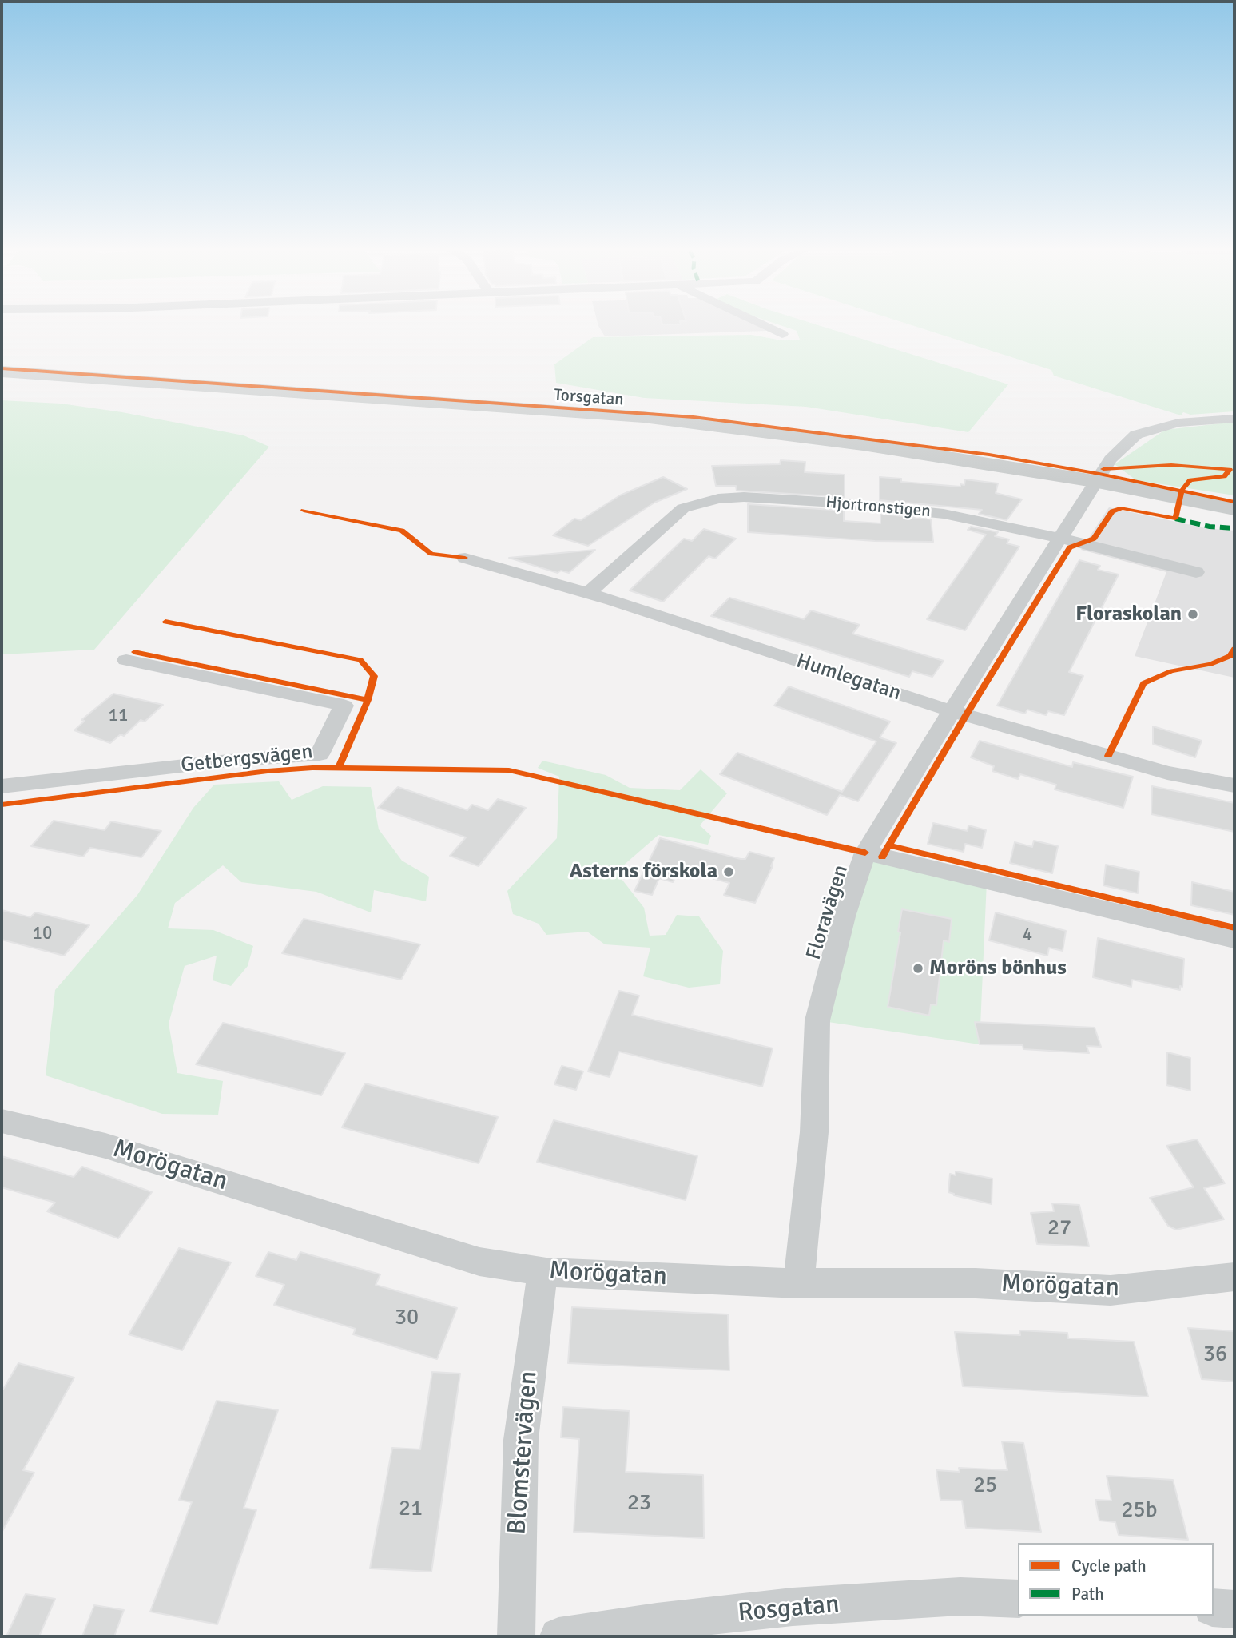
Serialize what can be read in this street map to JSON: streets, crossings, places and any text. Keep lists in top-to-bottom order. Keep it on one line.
{"streets":{"main road":["Torsgatan"],"street":["Hjortronstigen","Humlegatan","Getbergsvägen","Floravägen","Morögatan","Blomstervägen","Rosgatan"]},"crossings":[["Torsgatan","Floravägen"],["Hjortronstigen","Humlegatan"],["Hjortronstigen","Floravägen"],["Humlegatan","Floravägen"],["Floravägen","Morögatan"],["Morögatan","Blomstervägen"]],"places":["Floraskolan","Asterns förskola","Moröns bönhus"],"house_numbers":["11","10","4","27","30","36","25","23","21","25b"],"legend":["Cycle path","Path"]}
